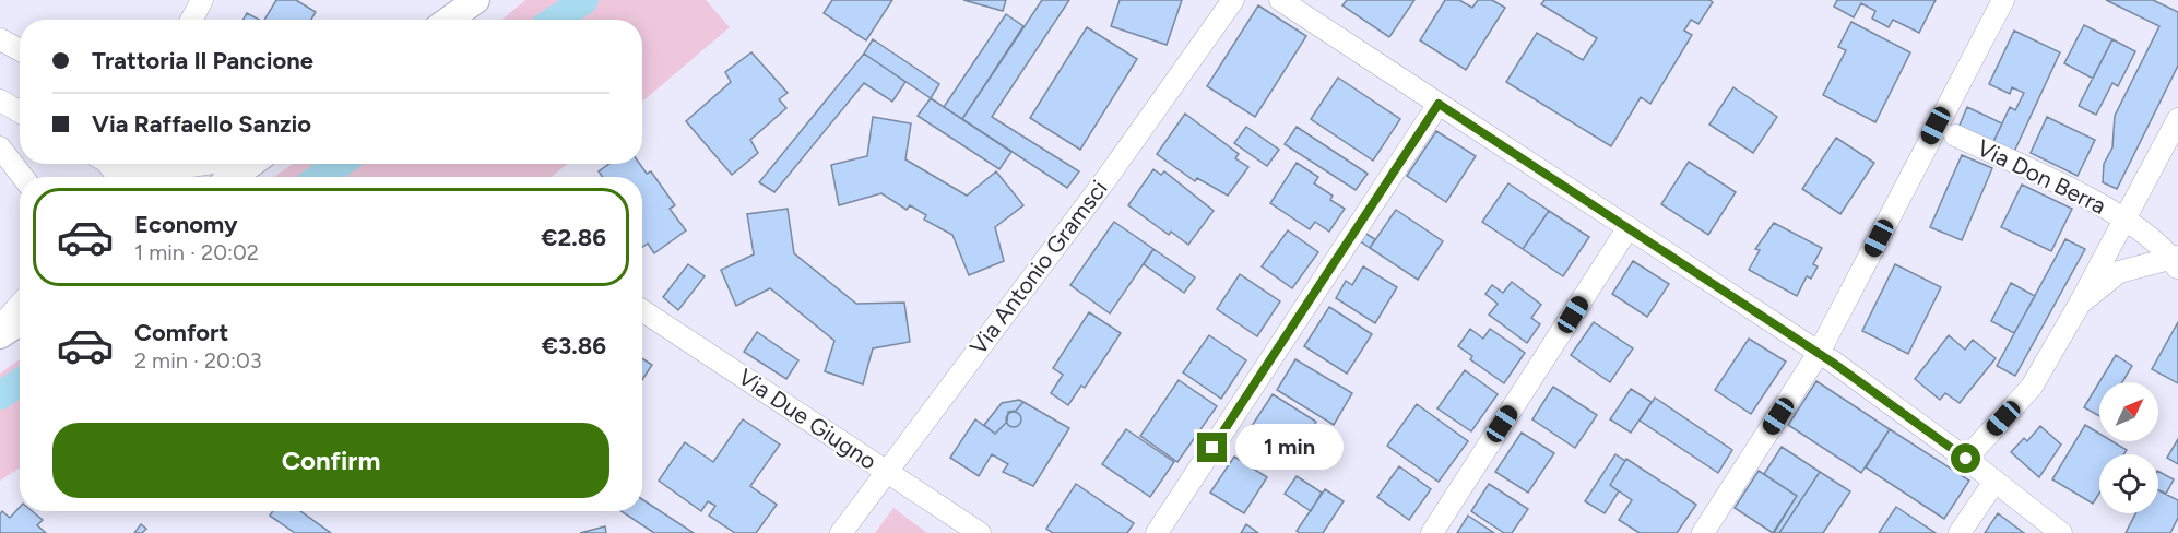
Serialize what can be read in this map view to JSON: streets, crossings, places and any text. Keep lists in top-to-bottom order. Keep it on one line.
{"streets":{"street":["Via Don Berra","Via Antonio Gramsci","Via Due Giugno"]},"crossings":[["Via Antonio Gramsci","Via Due Giugno"]],"north":"top right","page":{"banner":["Trattoria Il Pancione","Via Raffaello Sanzio"],"list":[{"name":"Economy","note":"1 min · 20:02","value":"€2.86"},{"name":"Comfort","note":"2 min · 20:03","value":"€3.86"}],"buttons":"Confirm","bubble":"1 min"}}
